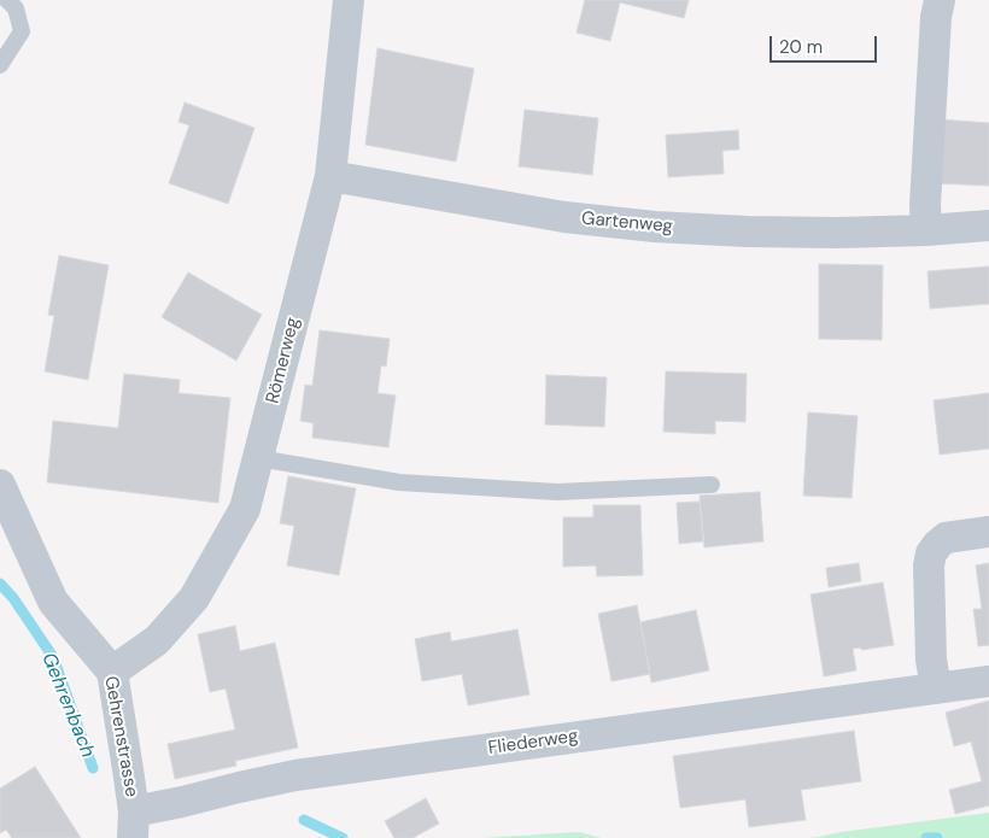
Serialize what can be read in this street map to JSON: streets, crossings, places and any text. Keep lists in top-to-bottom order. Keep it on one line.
{"streets":{"street":["Gartenweg","Römerweg","Gehrenstrasse","Fliederweg"]},"crossings":[["Gartenweg","Römerweg"],["Römerweg","Gehrenstrasse"],["Gehrenstrasse","Fliederweg"]],"water":["Gehrenbach"],"scale_bar":"20 m"}
